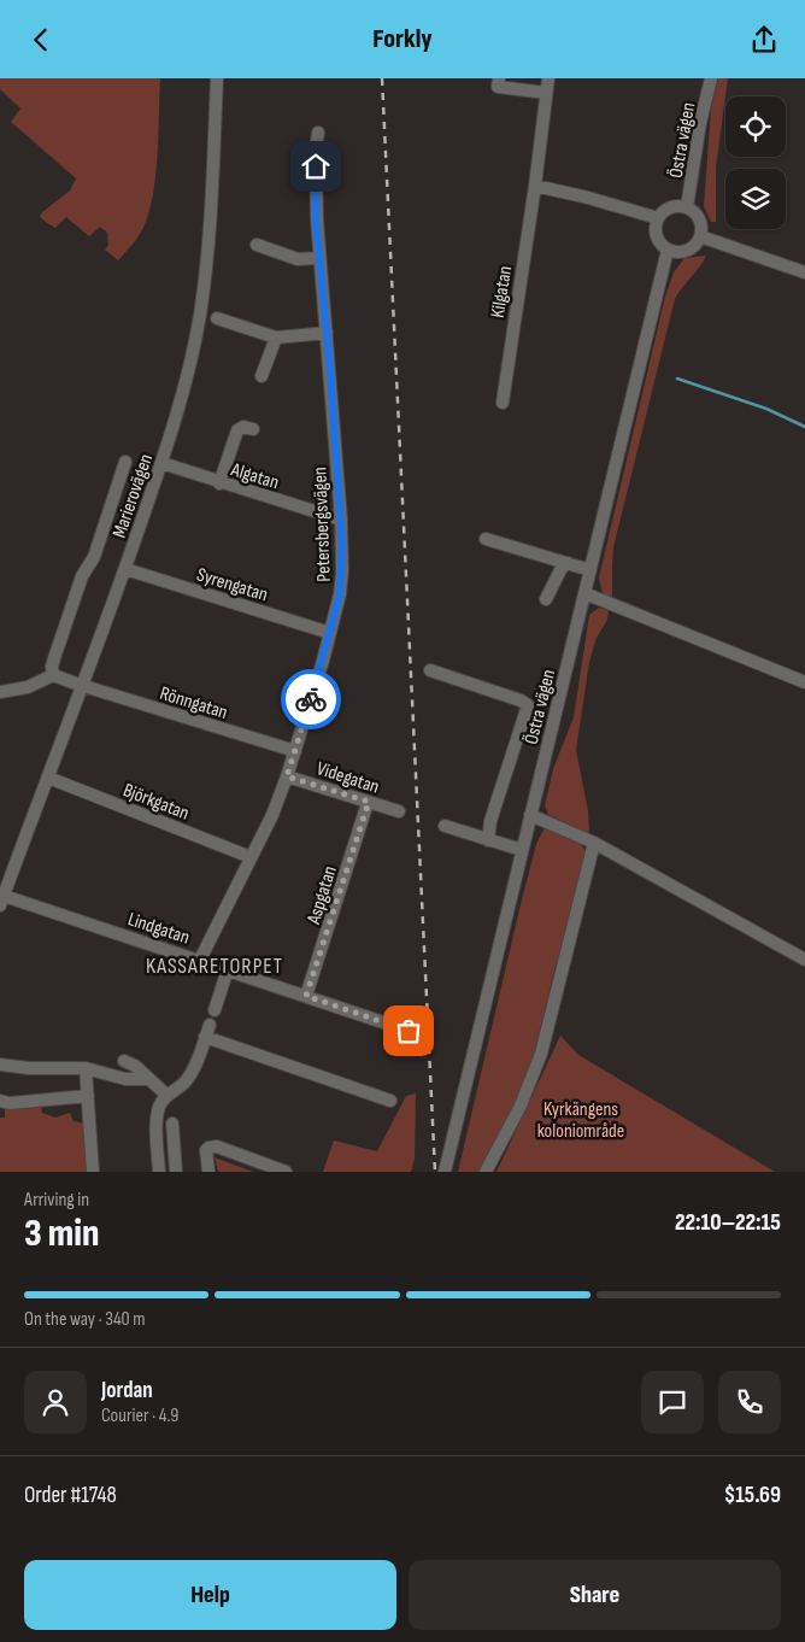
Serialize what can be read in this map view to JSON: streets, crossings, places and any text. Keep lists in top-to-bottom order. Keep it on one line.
{"streets":{"street":["Östra vägen","Kilgatan","Algatan","Marierovägen","Petersbergsvägen","Syrengatan","Rönngatan","Videgatan","Björkgatan","Aspgatan","Lindgatan"]},"crossings":[["Algatan","Marierovägen"],["Algatan","Petersbergsvägen"],["Marierovägen","Syrengatan"],["Marierovägen","Rönngatan"],["Marierovägen","Björkgatan"],["Marierovägen","Lindgatan"],["Petersbergsvägen","Syrengatan"],["Petersbergsvägen","Rönngatan"],["Petersbergsvägen","Videgatan"],["Petersbergsvägen","Björkgatan"],["Petersbergsvägen","Lindgatan"],["Videgatan","Aspgatan"],["Aspgatan","Lindgatan"]],"districts":["KASSARETORPET"],"parks":["Kyrkängens koloniområde"],"page":{"header":"Forkly","heading":["3 min","Arriving in","22:10–22:15"],"panel":["Jordan","Courier · 4.9","Order #1748","$15.69"],"bar":"On the way · 340 m","buttons":["Help","Share"]}}
